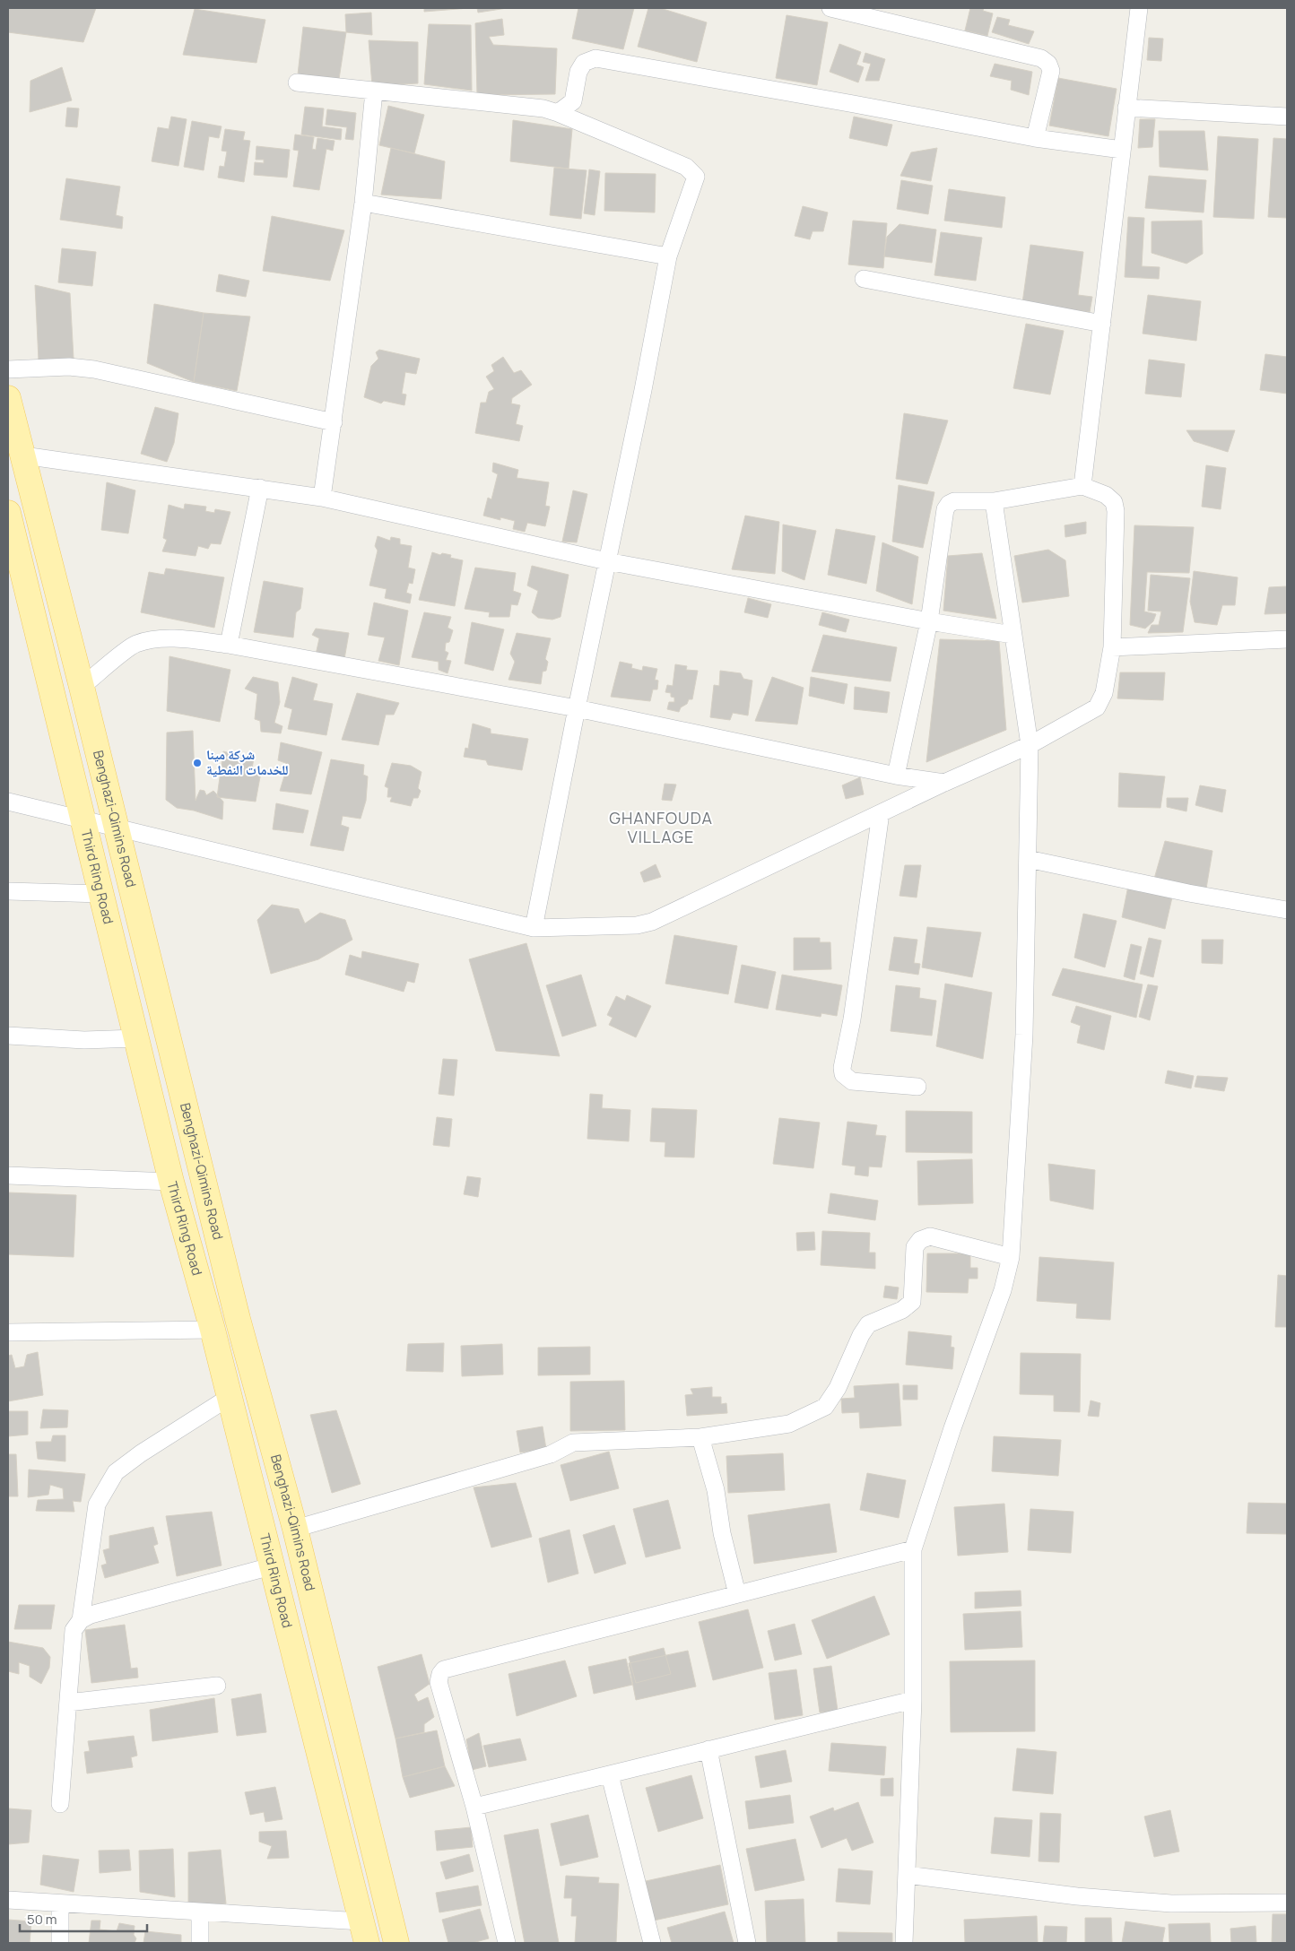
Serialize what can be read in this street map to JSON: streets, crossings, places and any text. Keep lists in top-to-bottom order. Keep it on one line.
{"streets":{"main road":["Benghazi-Qimins Road","Third Ring Road"]},"districts":["GHANFOUDA VILLAGE"],"places":["شركة مينا للخدمات النفطية"],"scale_bar":"50 m"}
